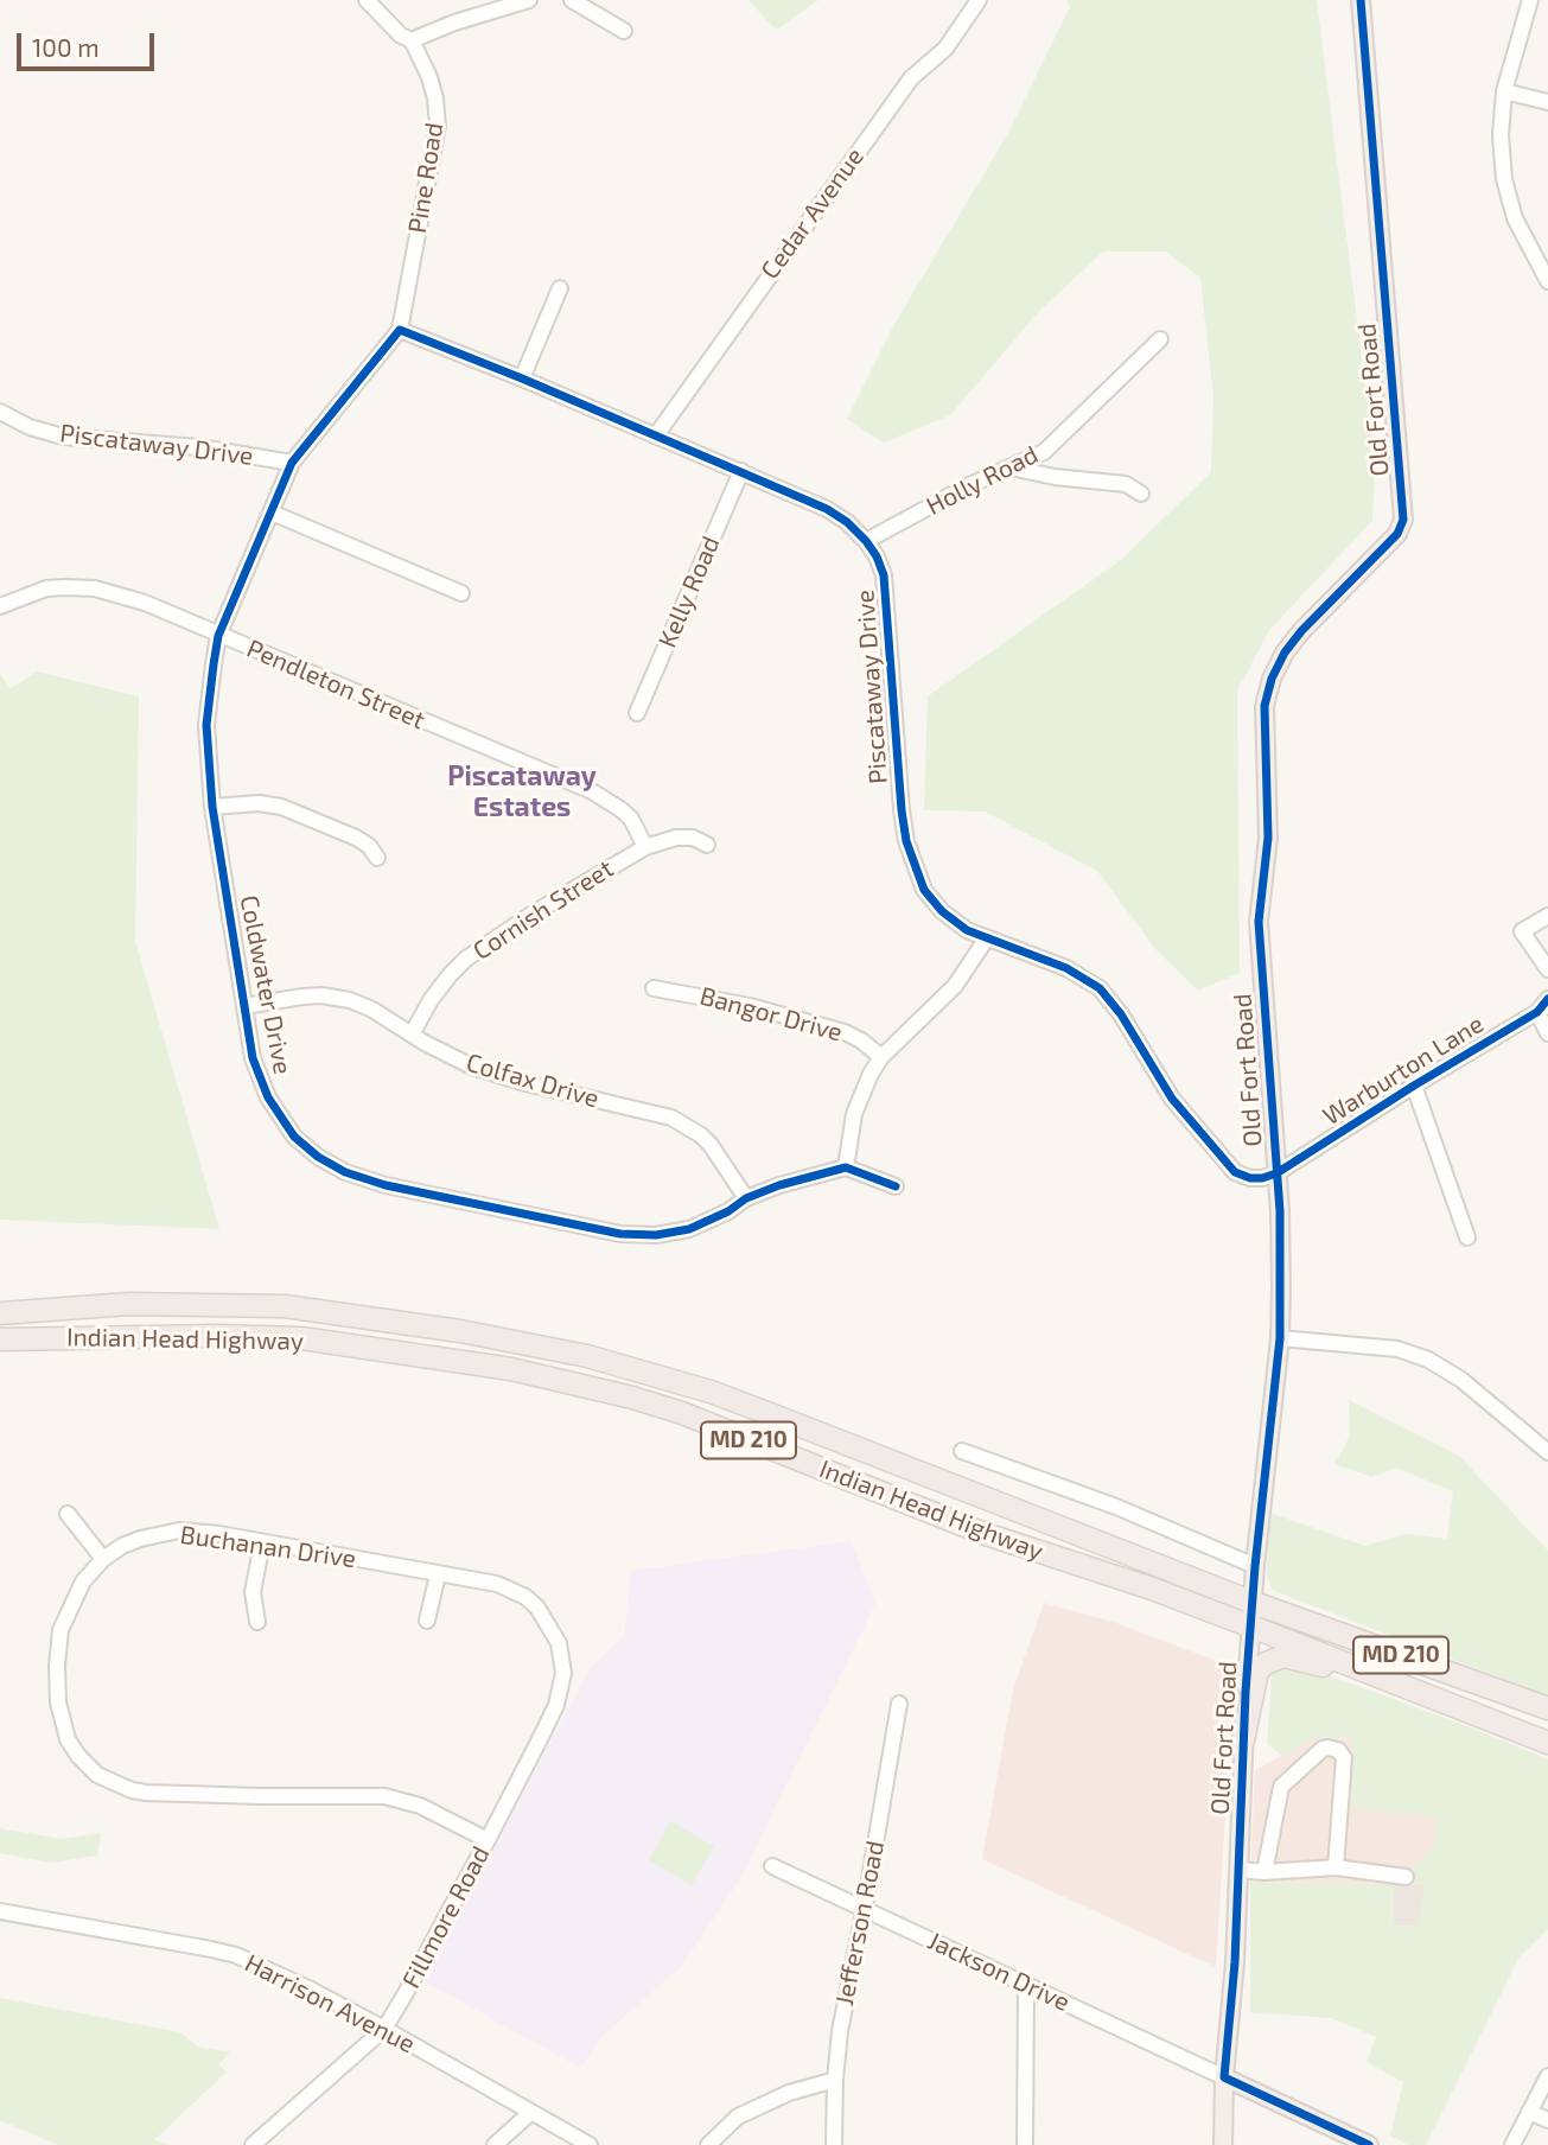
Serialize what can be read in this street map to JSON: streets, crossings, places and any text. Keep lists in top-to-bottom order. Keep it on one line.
{"streets":{"highway":["Indian Head Highway","MD 210"],"main road":["Old Fort Road"],"street":["Pine Road","Cedar Avenue","Piscataway Drive","Holly Road","Kelly Road","Pendleton Street","Cornish Street","Coldwater Drive","Bangor Drive","Warburton Lane","Colfax Drive","Buchanan Drive","Fillmore Road","Jefferson Road","Jackson Drive","Harrison Avenue"]},"crossings":[["Pine Road","Piscataway Drive"],["Cedar Avenue","Piscataway Drive"],["Old Fort Road","Piscataway Drive"],["Old Fort Road","Warburton Lane"],["Old Fort Road","Indian Head Highway"],["Old Fort Road","Jackson Drive"],["Piscataway Drive","Holly Road"],["Piscataway Drive","Kelly Road"],["Piscataway Drive","Coldwater Drive"],["Piscataway Drive","Warburton Lane"],["Pendleton Street","Cornish Street"],["Pendleton Street","Coldwater Drive"],["Cornish Street","Colfax Drive"],["Coldwater Drive","Colfax Drive"],["Buchanan Drive","Fillmore Road"],["Fillmore Road","Harrison Avenue"],["Jefferson Road","Jackson Drive"]],"districts":["Piscataway Estates"],"scale_bar":"100 m"}
